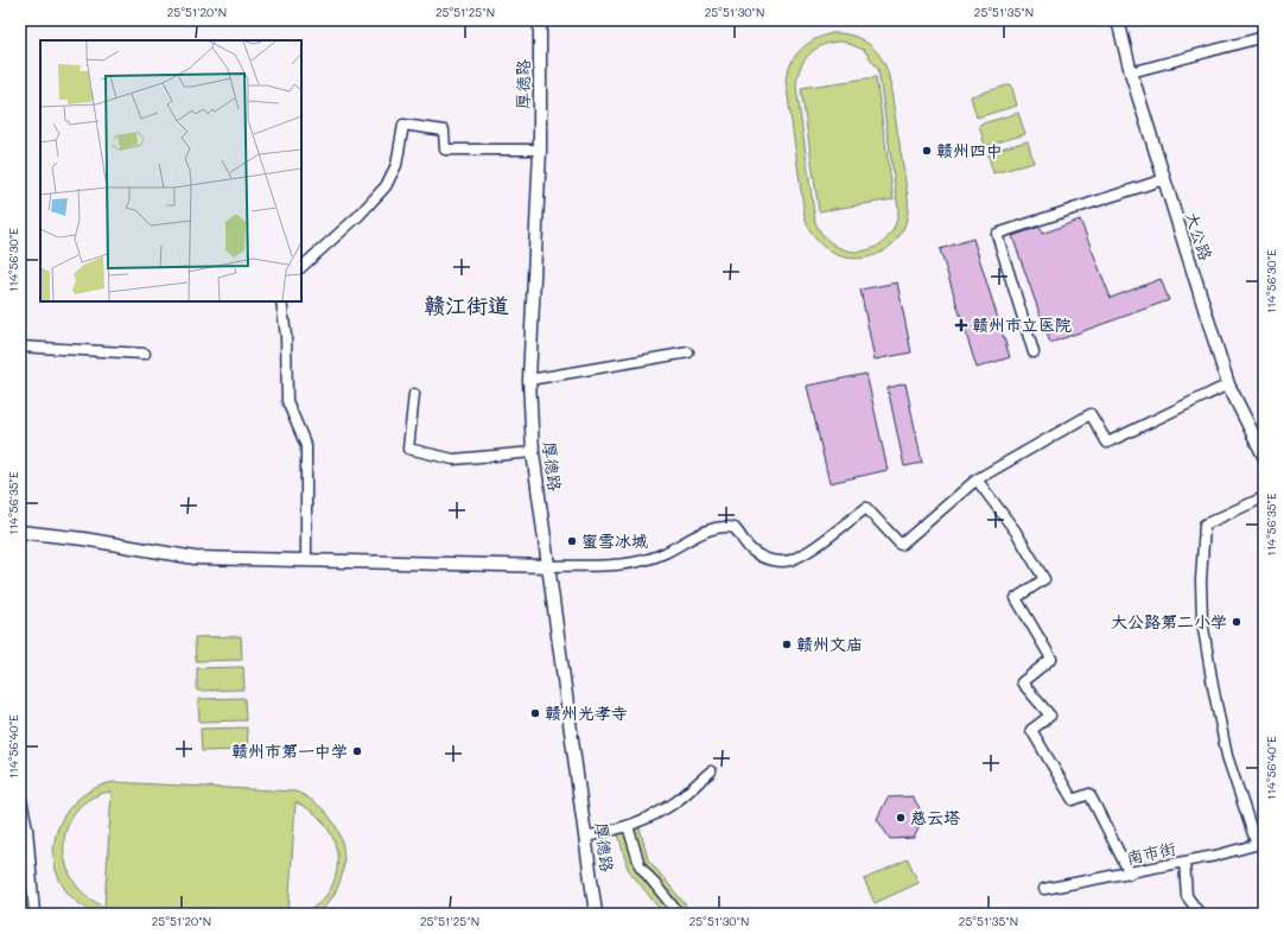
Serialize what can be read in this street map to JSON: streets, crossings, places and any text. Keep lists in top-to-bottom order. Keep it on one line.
{"streets":{"street":["厚德路","大公路","南市街"]},"districts":["赣江街道"],"places":{"other":["赣州四中","蜜雪冰城","大公路第二小学","赣州文庙","赣州光孝寺","赣州市第一中学","慈云塔"],"health":["赣州市立医院"]},"coordinates":["25°51'20\"N","25°51'25\"N","25°51'30\"N","25°51'35\"N","114°56'30\"E","114°56'35\"E","114°56'40\"E"]}
